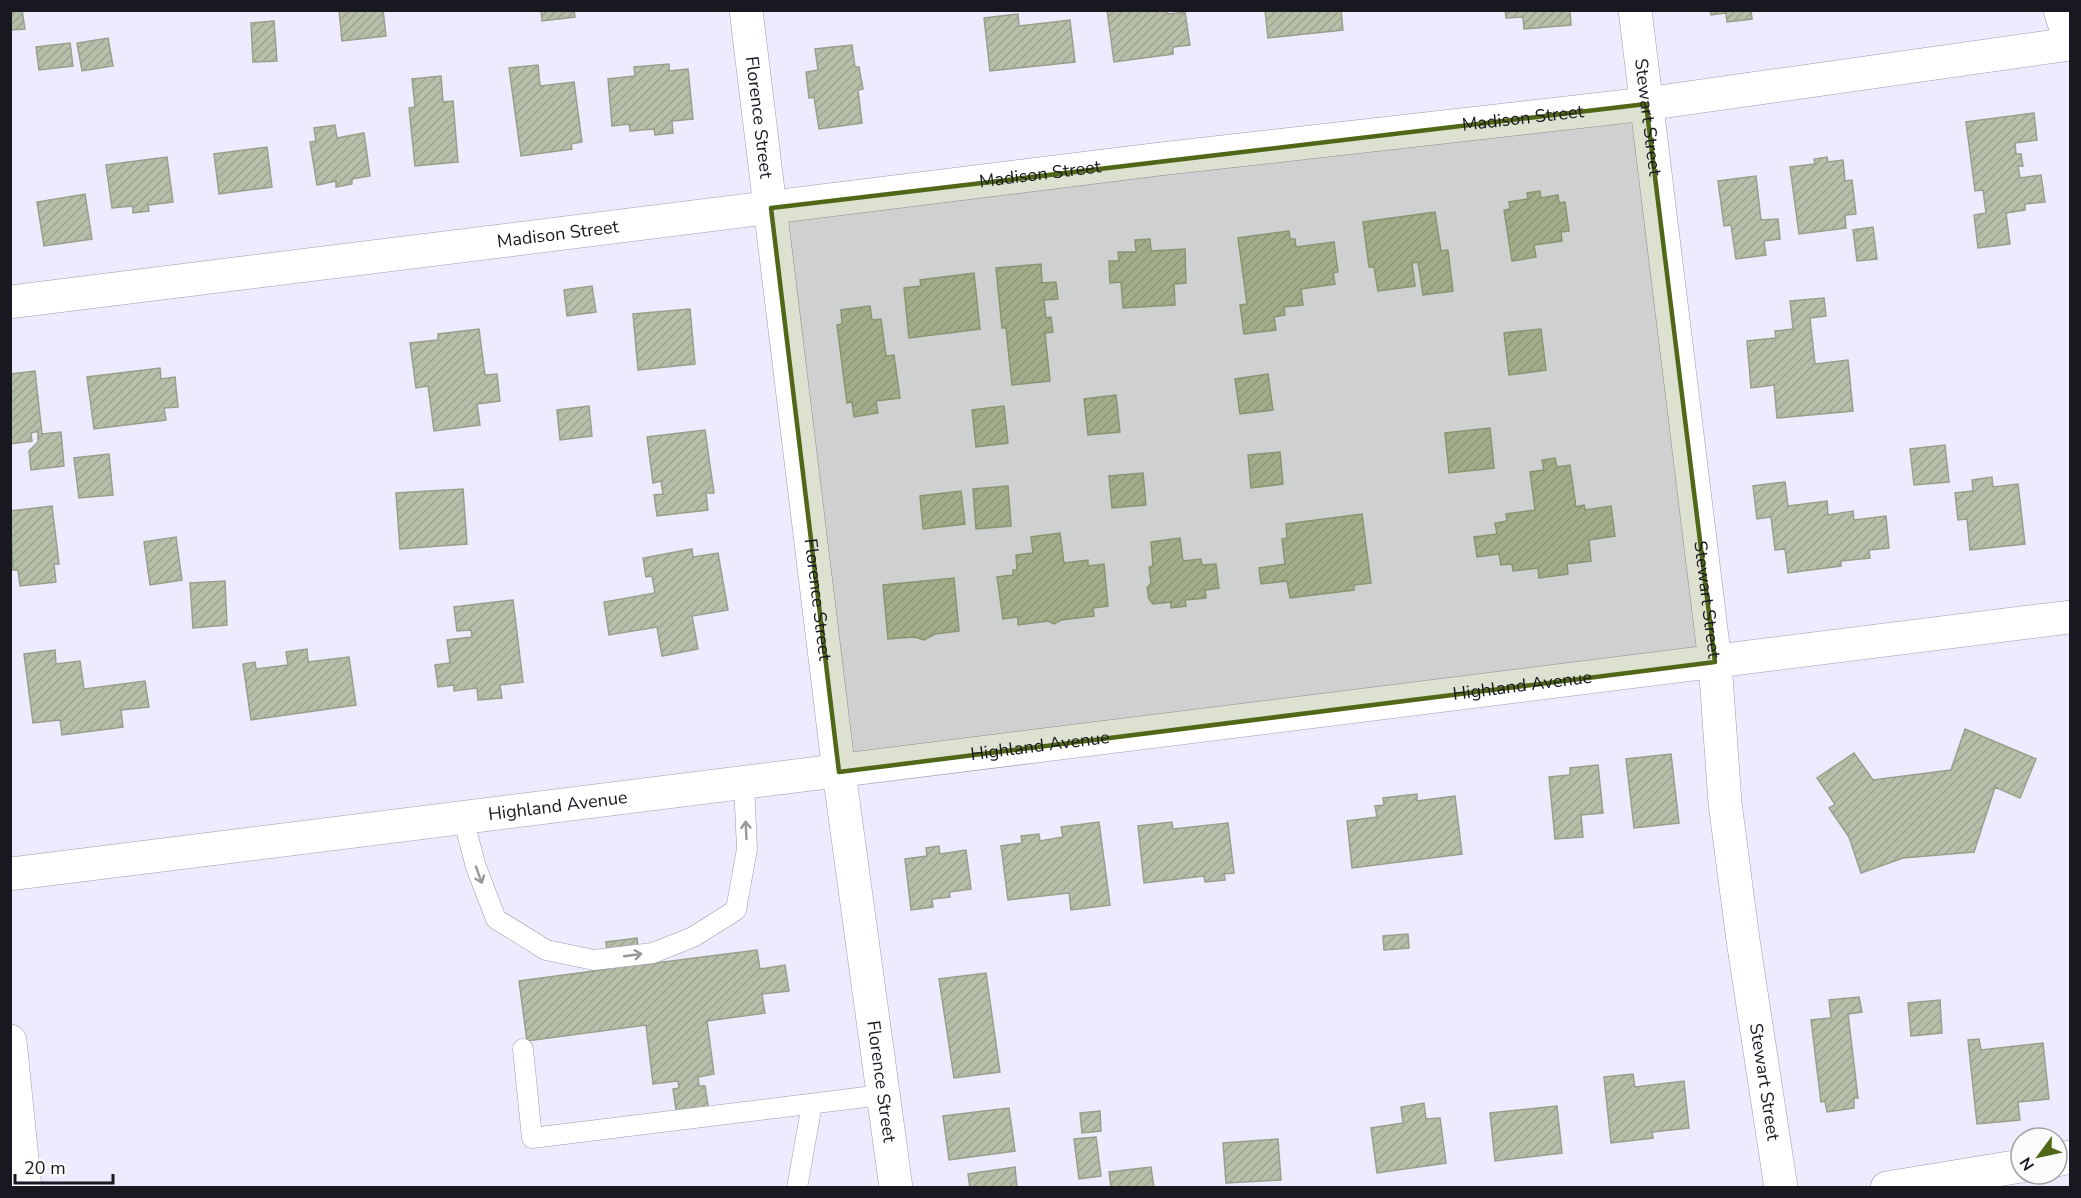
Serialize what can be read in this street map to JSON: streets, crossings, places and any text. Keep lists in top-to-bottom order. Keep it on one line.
{"streets":{"street":["Florence Street","Stewart Street","Madison Street","Highland Avenue"]},"crossings":[["Florence Street","Madison Street"],["Florence Street","Highland Avenue"],["Stewart Street","Madison Street"],["Stewart Street","Highland Avenue"]],"scale_bar":"20 m","north":"bottom left"}
